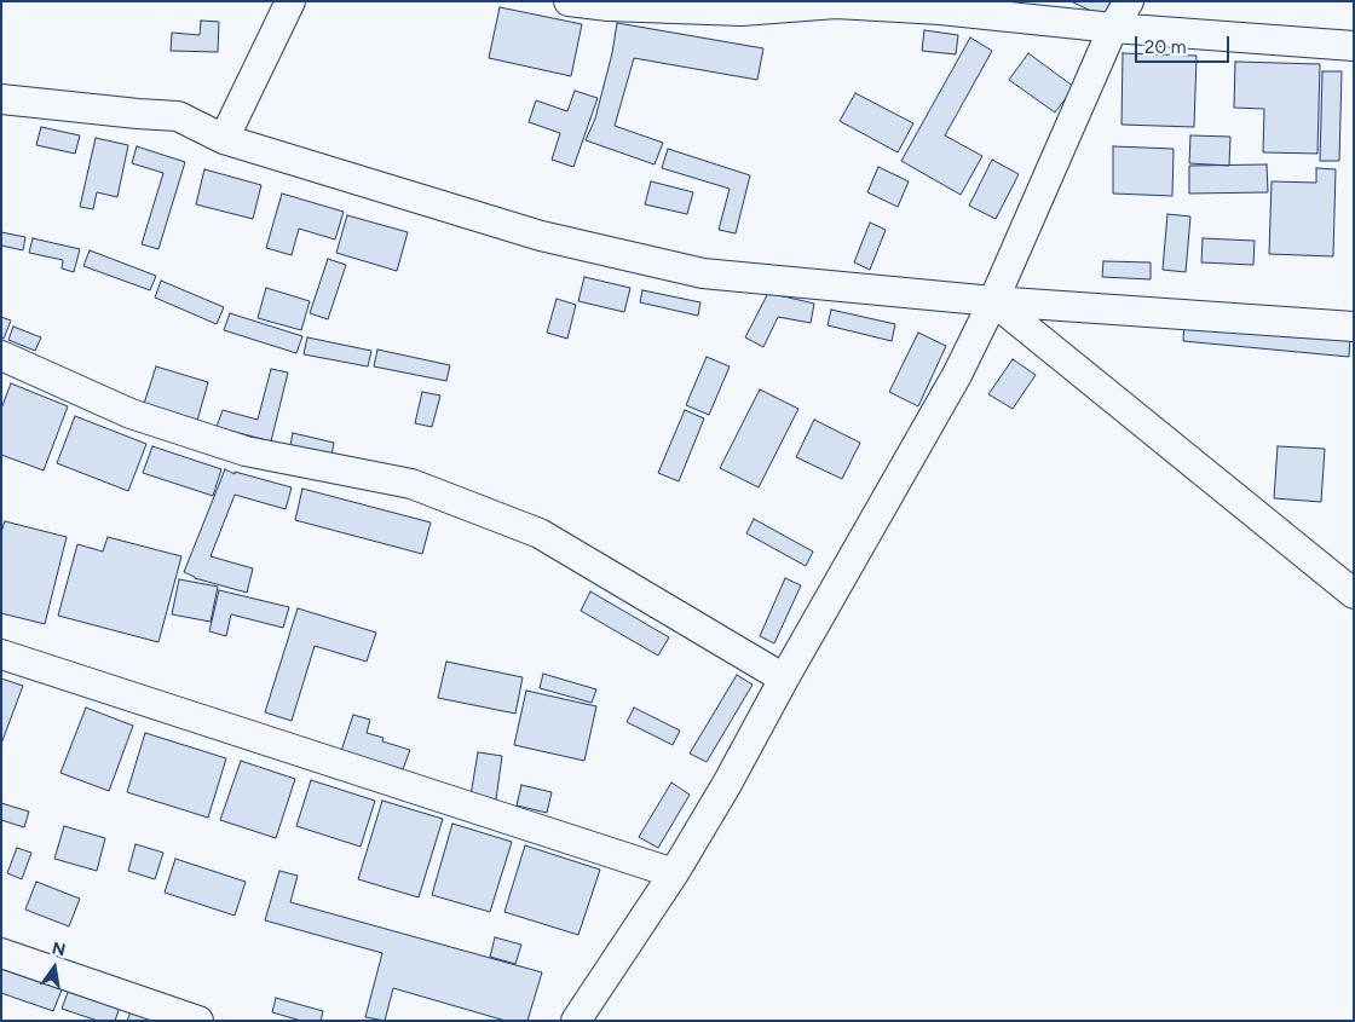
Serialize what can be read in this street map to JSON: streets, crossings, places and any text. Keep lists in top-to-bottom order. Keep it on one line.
{"scale_bar":"20 m","north":"top"}
